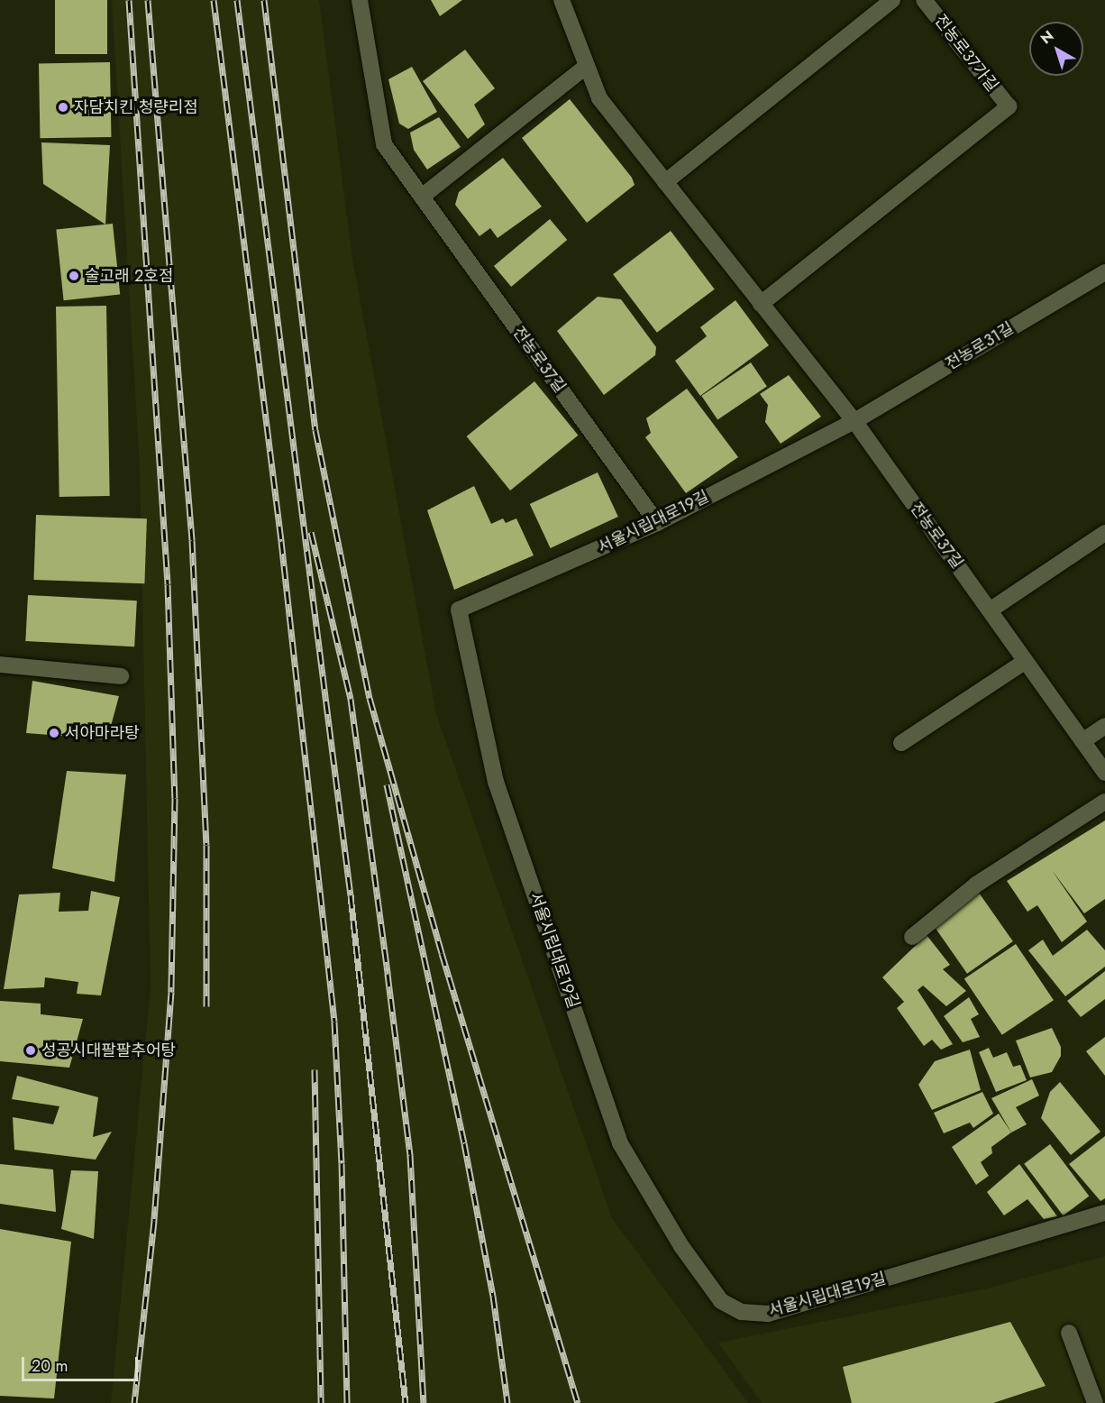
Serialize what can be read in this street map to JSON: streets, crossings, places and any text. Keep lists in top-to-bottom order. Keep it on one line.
{"streets":{"street":["전농로37가길","전농로31길","전농로37길","서울시립대로19길"]},"crossings":[["전농로37가길","전농로37길"],["전농로31길","전농로37길"],["전농로31길","서울시립대로19길"],["전농로37길","서울시립대로19길"]],"places":["자담치킨 청량리점","술고래 2호점","서아마라탕","성공시대팔팔추어탕"],"scale_bar":"20 m","north":"top left"}
